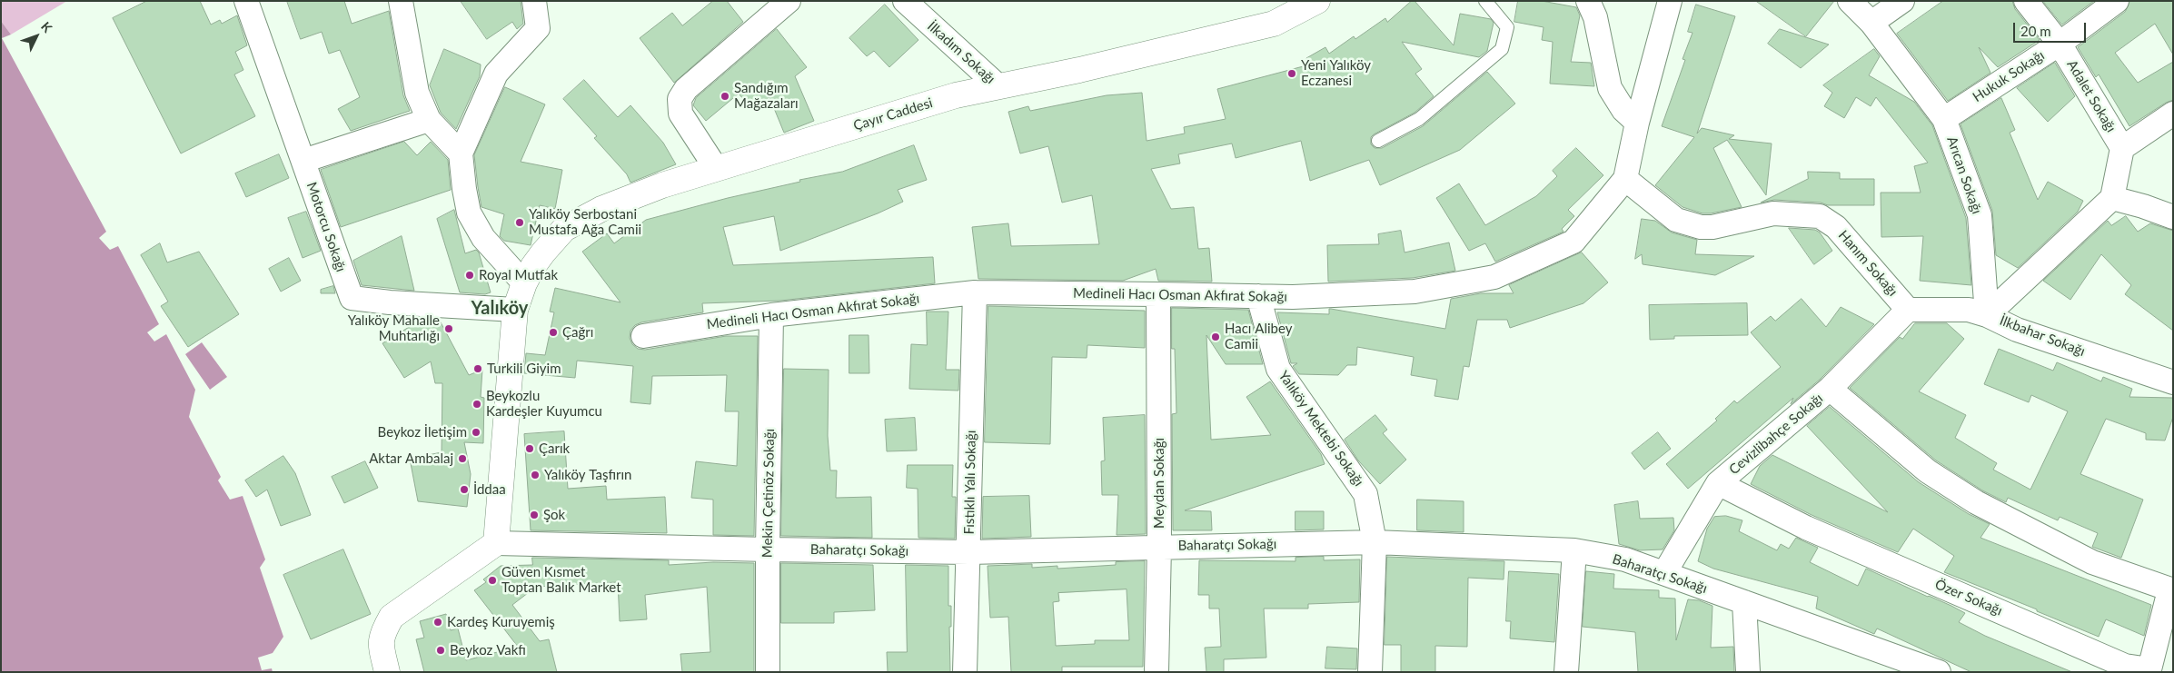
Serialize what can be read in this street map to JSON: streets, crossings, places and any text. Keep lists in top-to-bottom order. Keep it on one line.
{"streets":{"main road":["Çayır Caddesi"],"street":["İlkadım Sokağı","Hukuk Sokağı","Adalet Sokağı","Arıcan Sokağı","Motorcu Sokağı","Hanım Sokağı","Medineli Hacı Osman Akfırat Sokağı","İlkbahar Sokağı","Yalıköy Mektebi Sokağı","Cevizlibahçe Sokağı","Fıstıklı Yalı Sokağı","Meydan Sokağı","Mekin Çetinöz Sokağı","Baharatçı Sokağı","Özer Sokağı"]},"crossings":[["İlkadım Sokağı","Çayır Caddesi"],["Hukuk Sokağı","Adalet Sokağı"],["Hukuk Sokağı","Arıcan Sokağı"],["Çayır Caddesi","Motorcu Sokağı"],["Arıcan Sokağı","İlkbahar Sokağı"],["Hanım Sokağı","Medineli Hacı Osman Akfırat Sokağı"],["Hanım Sokağı","İlkbahar Sokağı"],["Hanım Sokağı","Cevizlibahçe Sokağı"],["Medineli Hacı Osman Akfırat Sokağı","Yalıköy Mektebi Sokağı"],["Medineli Hacı Osman Akfırat Sokağı","Fıstıklı Yalı Sokağı"],["Medineli Hacı Osman Akfırat Sokağı","Meydan Sokağı"],["Medineli Hacı Osman Akfırat Sokağı","Mekin Çetinöz Sokağı"],["İlkbahar Sokağı","Cevizlibahçe Sokağı"],["Yalıköy Mektebi Sokağı","Baharatçı Sokağı"],["Cevizlibahçe Sokağı","Baharatçı Sokağı"],["Cevizlibahçe Sokağı","Özer Sokağı"],["Fıstıklı Yalı Sokağı","Baharatçı Sokağı"],["Meydan Sokağı","Baharatçı Sokağı"],["Mekin Çetinöz Sokağı","Baharatçı Sokağı"]],"districts":["Yalıköy"],"places":["Yeni Yalıköy Eczanesi","Sandığım Mağazaları","Yalıköy Serbostani Mustafa Ağa Camii","Royal Mutfak","Yalıköy Mahalle Muhtarlığı","Çağrı","Hacı Alibey Camii","Turkili Giyim","Beykozlu Kardeşler Kuyumcu","Beykoz İletişim","Çarık","Aktar Ambalaj","Yalıköy Taşfırın","İddaa","Şok","Güven Kısmet Toptan Balık Market","Kardeş Kuruyemiş","Beykoz Vakfı"],"scale_bar":"20 m","north":"top right"}
